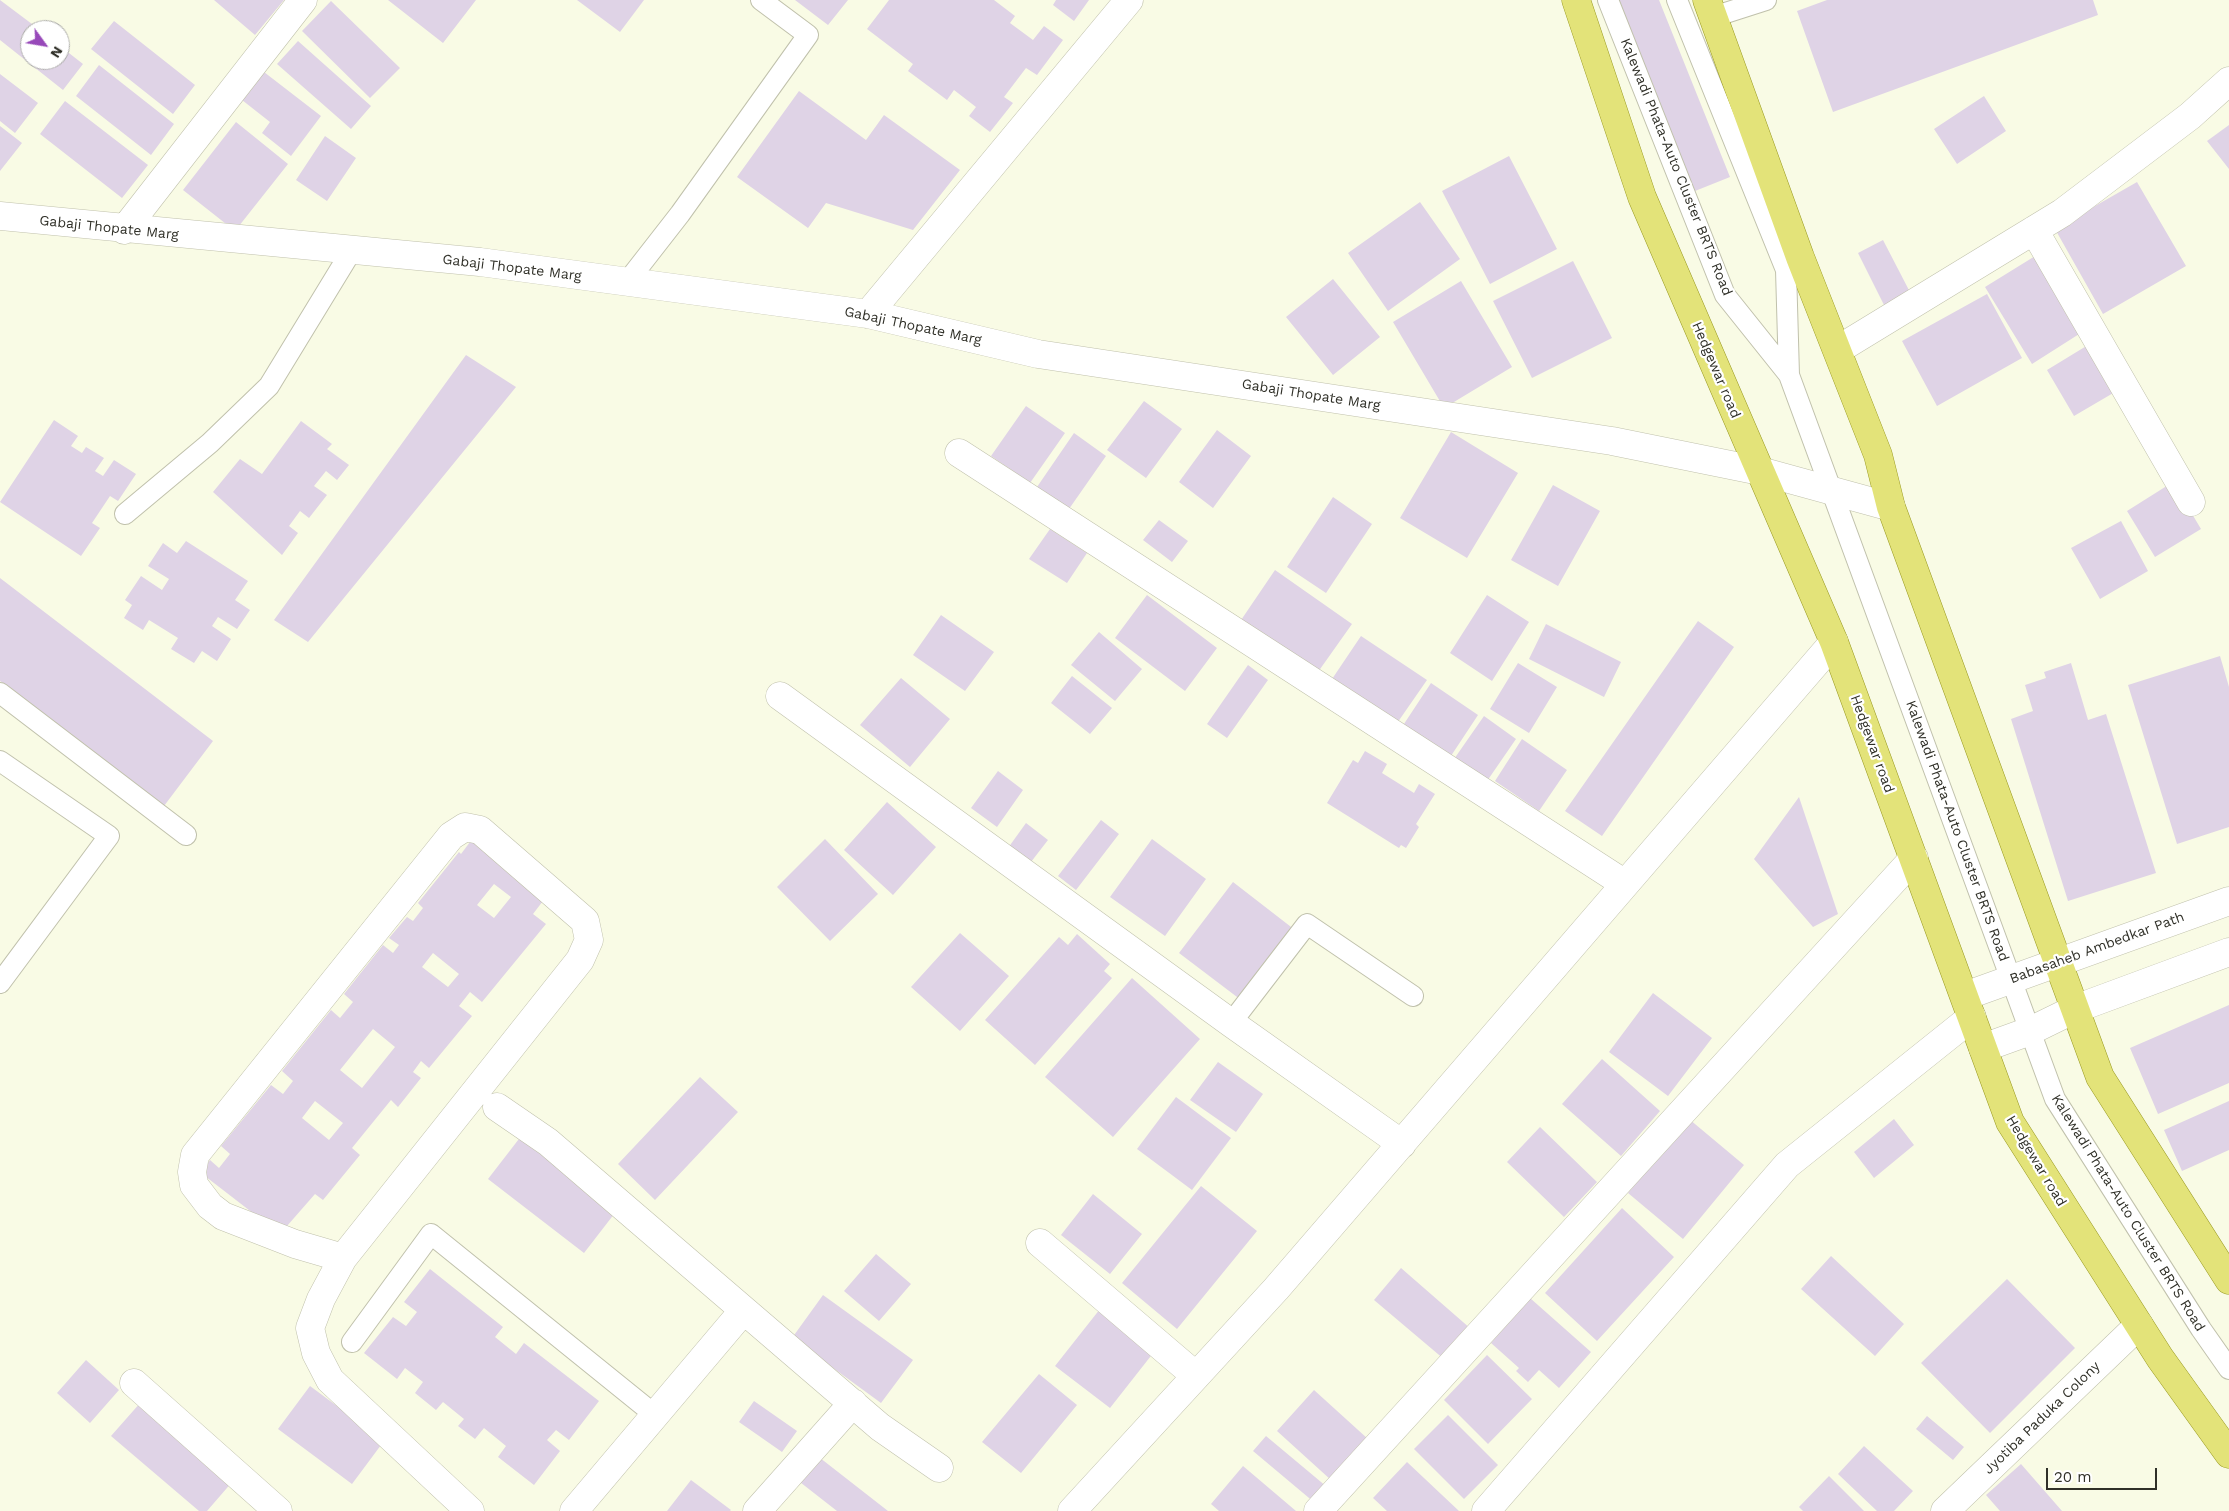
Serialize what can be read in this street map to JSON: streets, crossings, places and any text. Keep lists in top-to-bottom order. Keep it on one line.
{"streets":{"main road":["Hedgewar road"],"street":["Gabaji Thopate Marg","Babasaheb Ambedkar Path","Jyotiba Paduka Colony"],"lane":["Kalewadi Phata-Auto Cluster BRTS Road"]},"crossings":[["Kalewadi Phata-Auto Cluster BRTS Road","Gabaji Thopate Marg"],["Kalewadi Phata-Auto Cluster BRTS Road","Babasaheb Ambedkar Path"],["Gabaji Thopate Marg","Hedgewar road"],["Hedgewar road","Babasaheb Ambedkar Path"],["Hedgewar road","Jyotiba Paduka Colony"]],"scale_bar":"20 m","north":"bottom right"}
